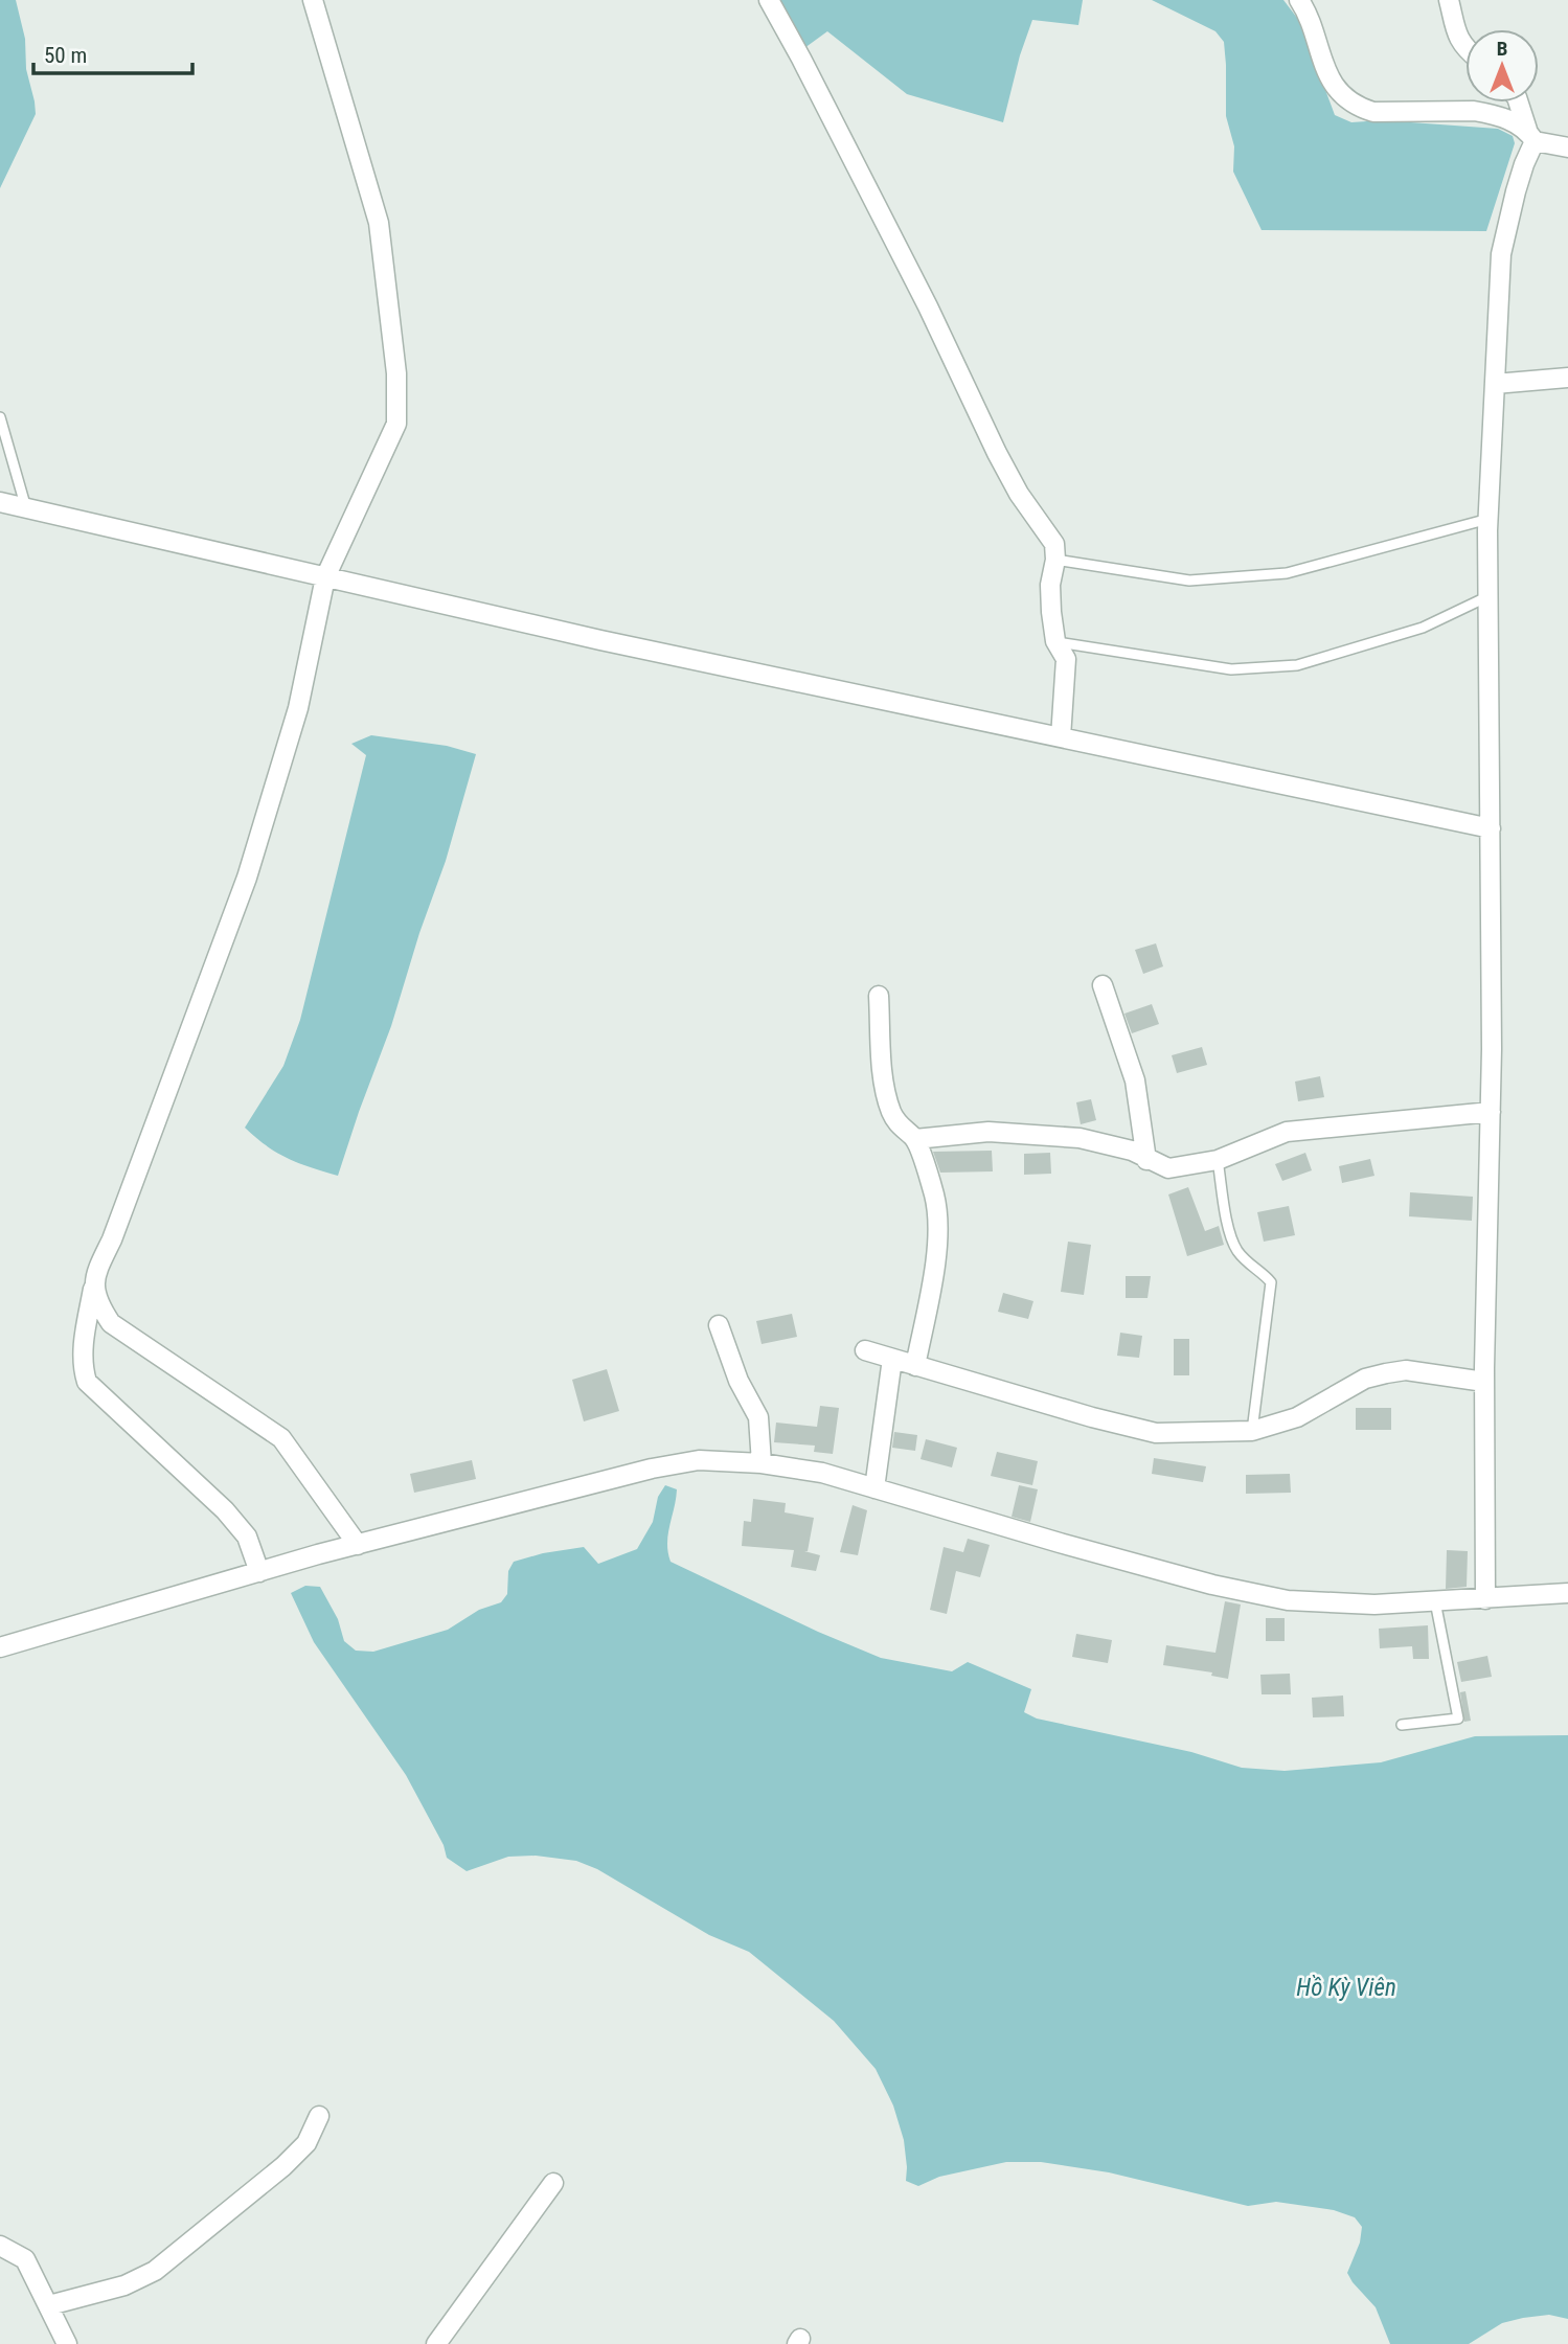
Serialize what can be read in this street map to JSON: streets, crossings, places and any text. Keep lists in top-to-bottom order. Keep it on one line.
{"water":["Hồ Kỳ Viên"],"scale_bar":"50 m","north":"top"}
